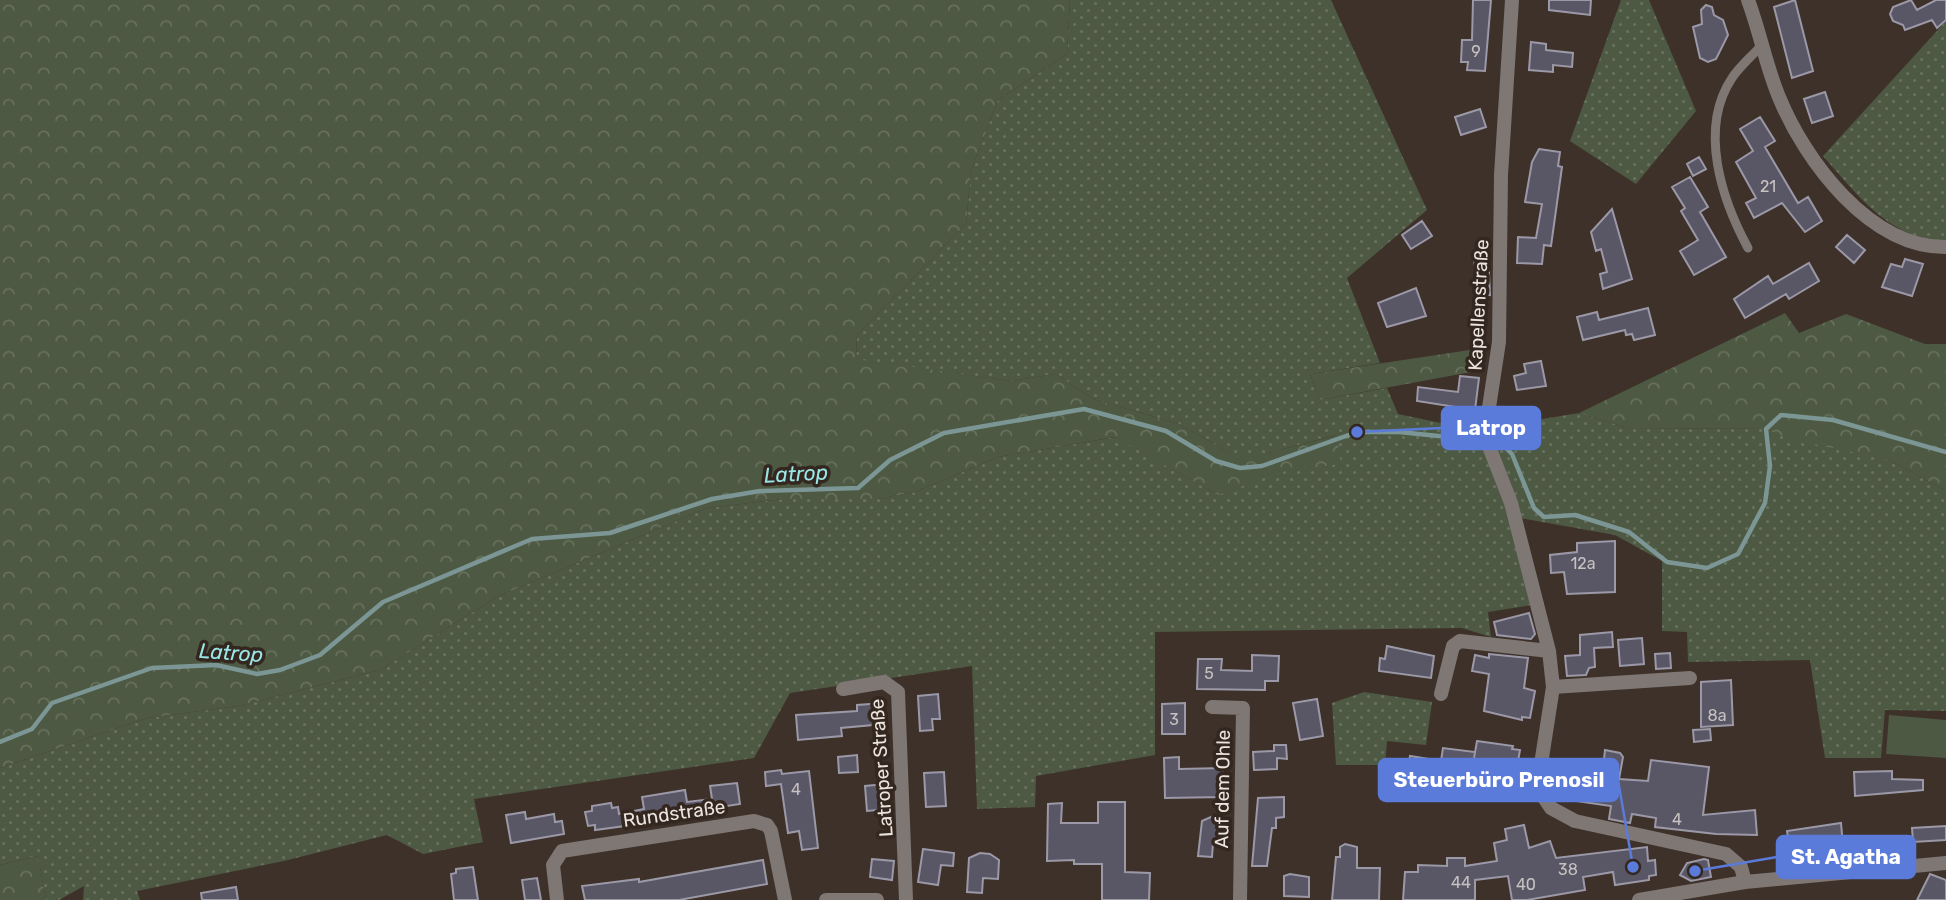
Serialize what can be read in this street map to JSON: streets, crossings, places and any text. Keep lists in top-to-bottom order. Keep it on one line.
{"streets":{"street":["Kapellenstraße","Latroper Straße","Auf dem Ohle","Rundstraße"]},"water":["Latrop"],"places":["Latrop","Steuerbüro Prenosil","St. Agatha"],"house_numbers":["9","21","12a","5","8a","3","4","4","38","44","40"]}
